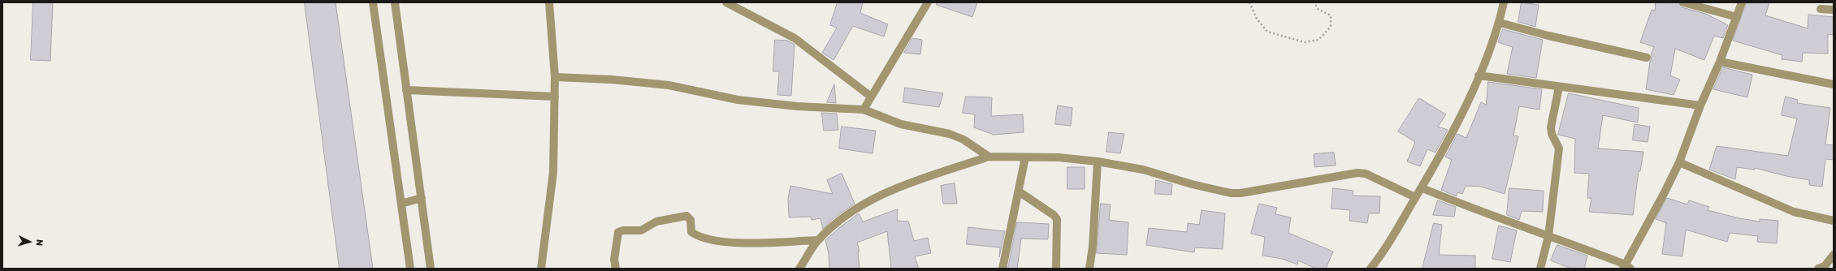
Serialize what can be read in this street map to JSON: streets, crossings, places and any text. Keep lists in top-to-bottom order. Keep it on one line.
{"north":"right"}
